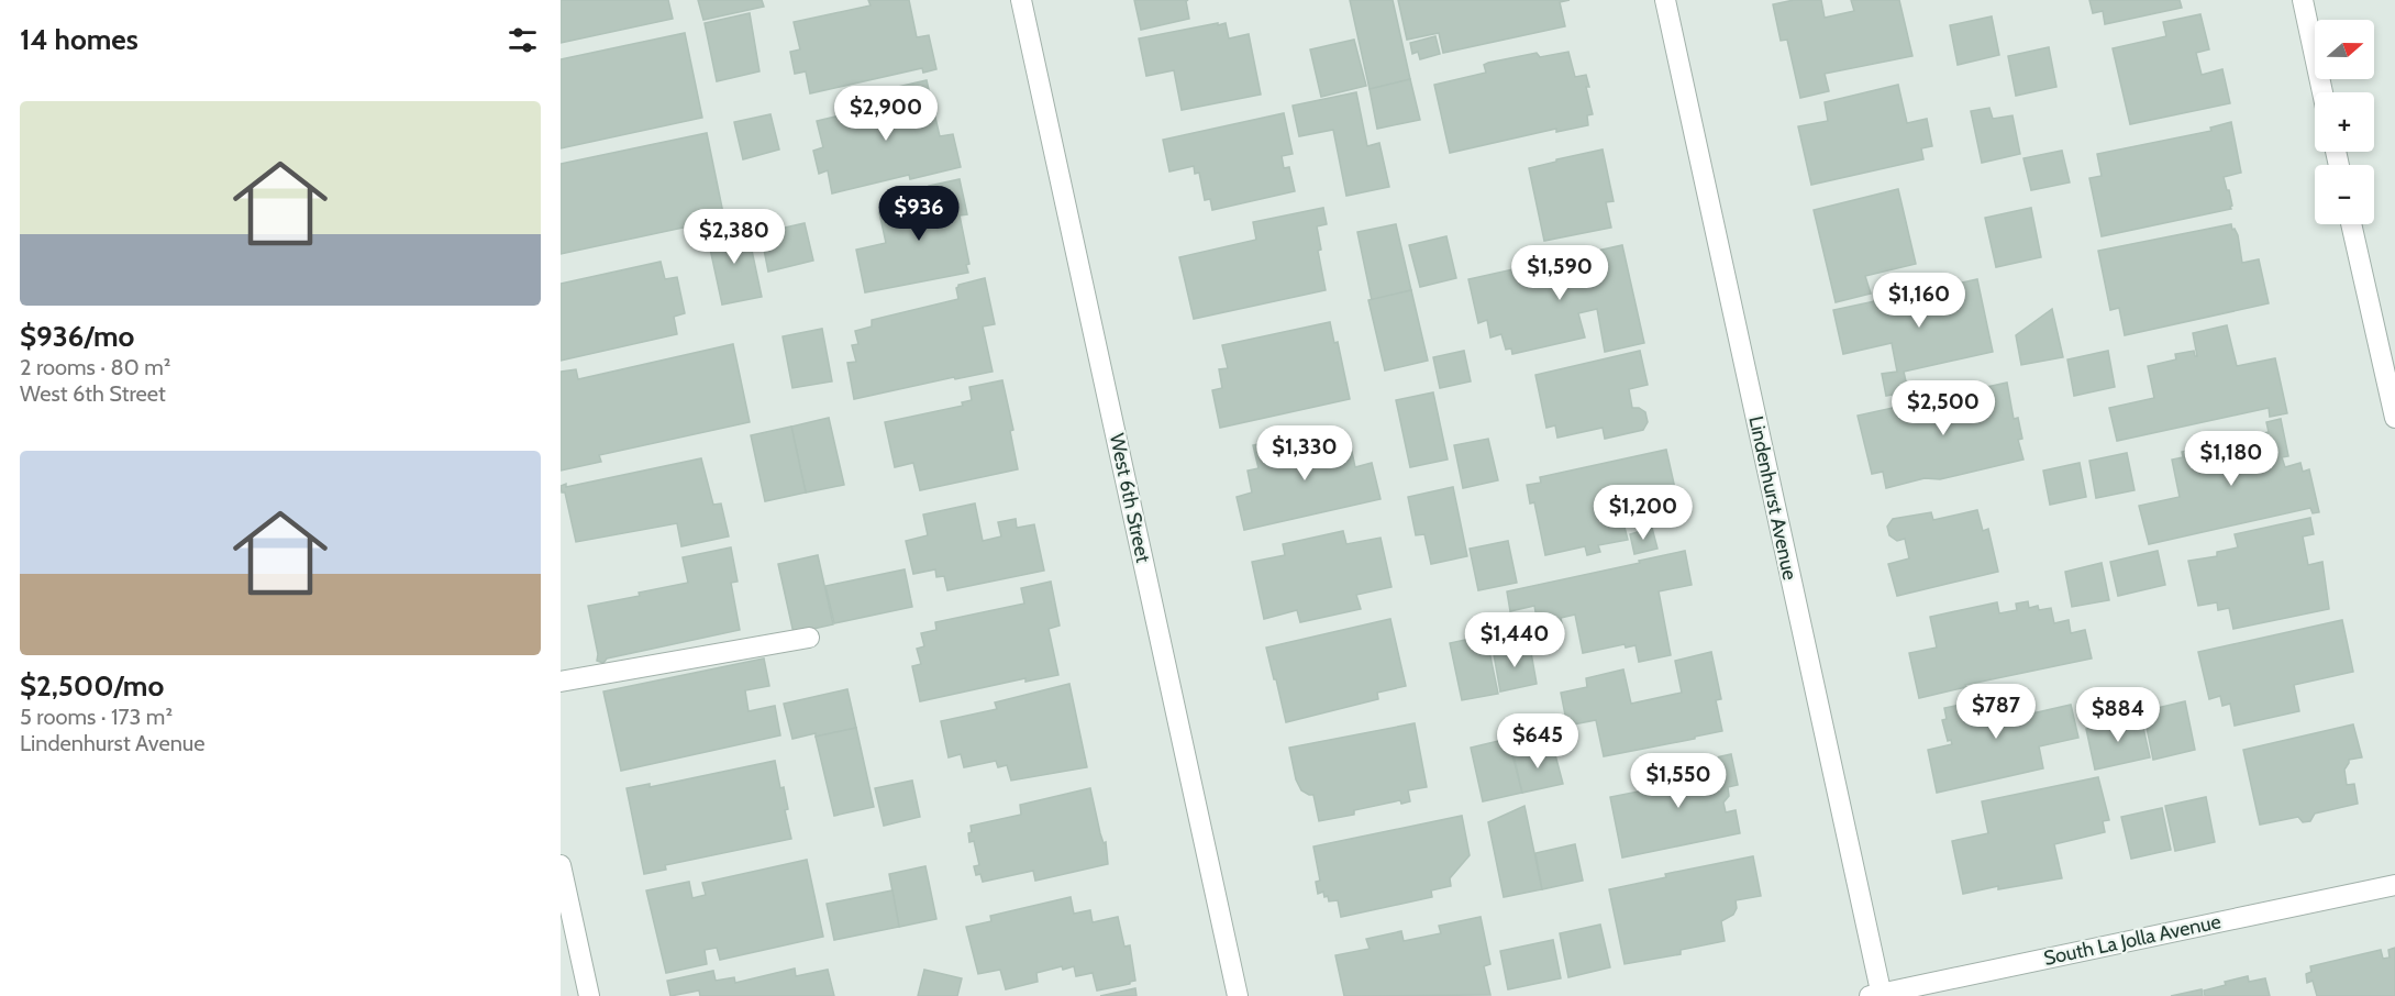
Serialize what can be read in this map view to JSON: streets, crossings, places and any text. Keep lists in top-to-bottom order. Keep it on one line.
{"streets":{"street":["West 6th Street","Lindenhurst Avenue","South La Jolla Avenue"]},"crossings":[["Lindenhurst Avenue","South La Jolla Avenue"]],"north":"right","page":{"heading":"14 homes","map_buttons":["+","−"],"list":[{"name":"$936/mo","note":"2 rooms · 80 m² · West 6th Street"},{"name":"$2,500/mo","note":"5 rooms · 173 m² · Lindenhurst Avenue"}],"price":["$2,900","$936","$2,380","$1,590","$1,160","$2,500","$1,330","$1,180","$1,200","$1,440","$787","$884","$645","$1,550"]}}
